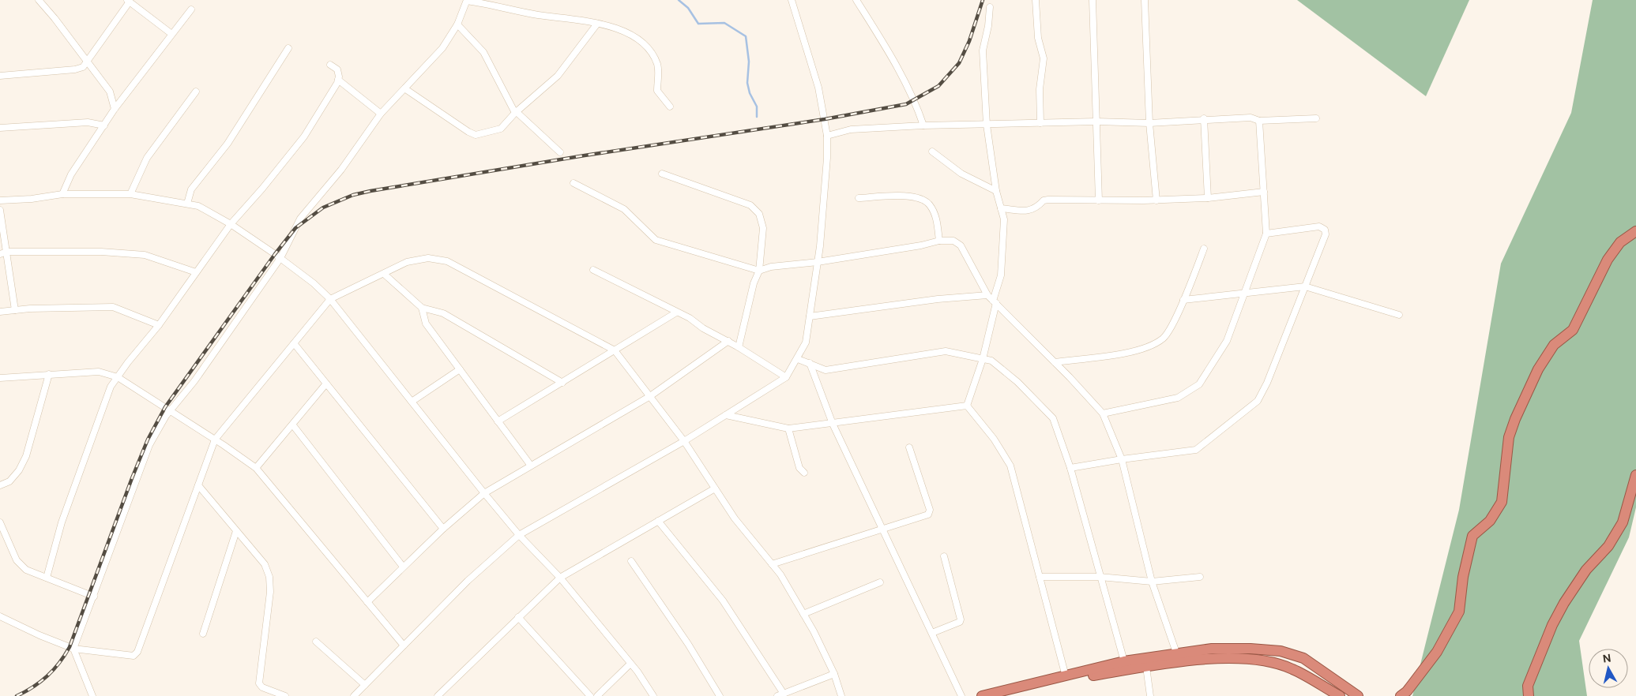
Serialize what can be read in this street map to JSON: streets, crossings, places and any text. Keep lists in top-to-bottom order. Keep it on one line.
{"north":"top"}
